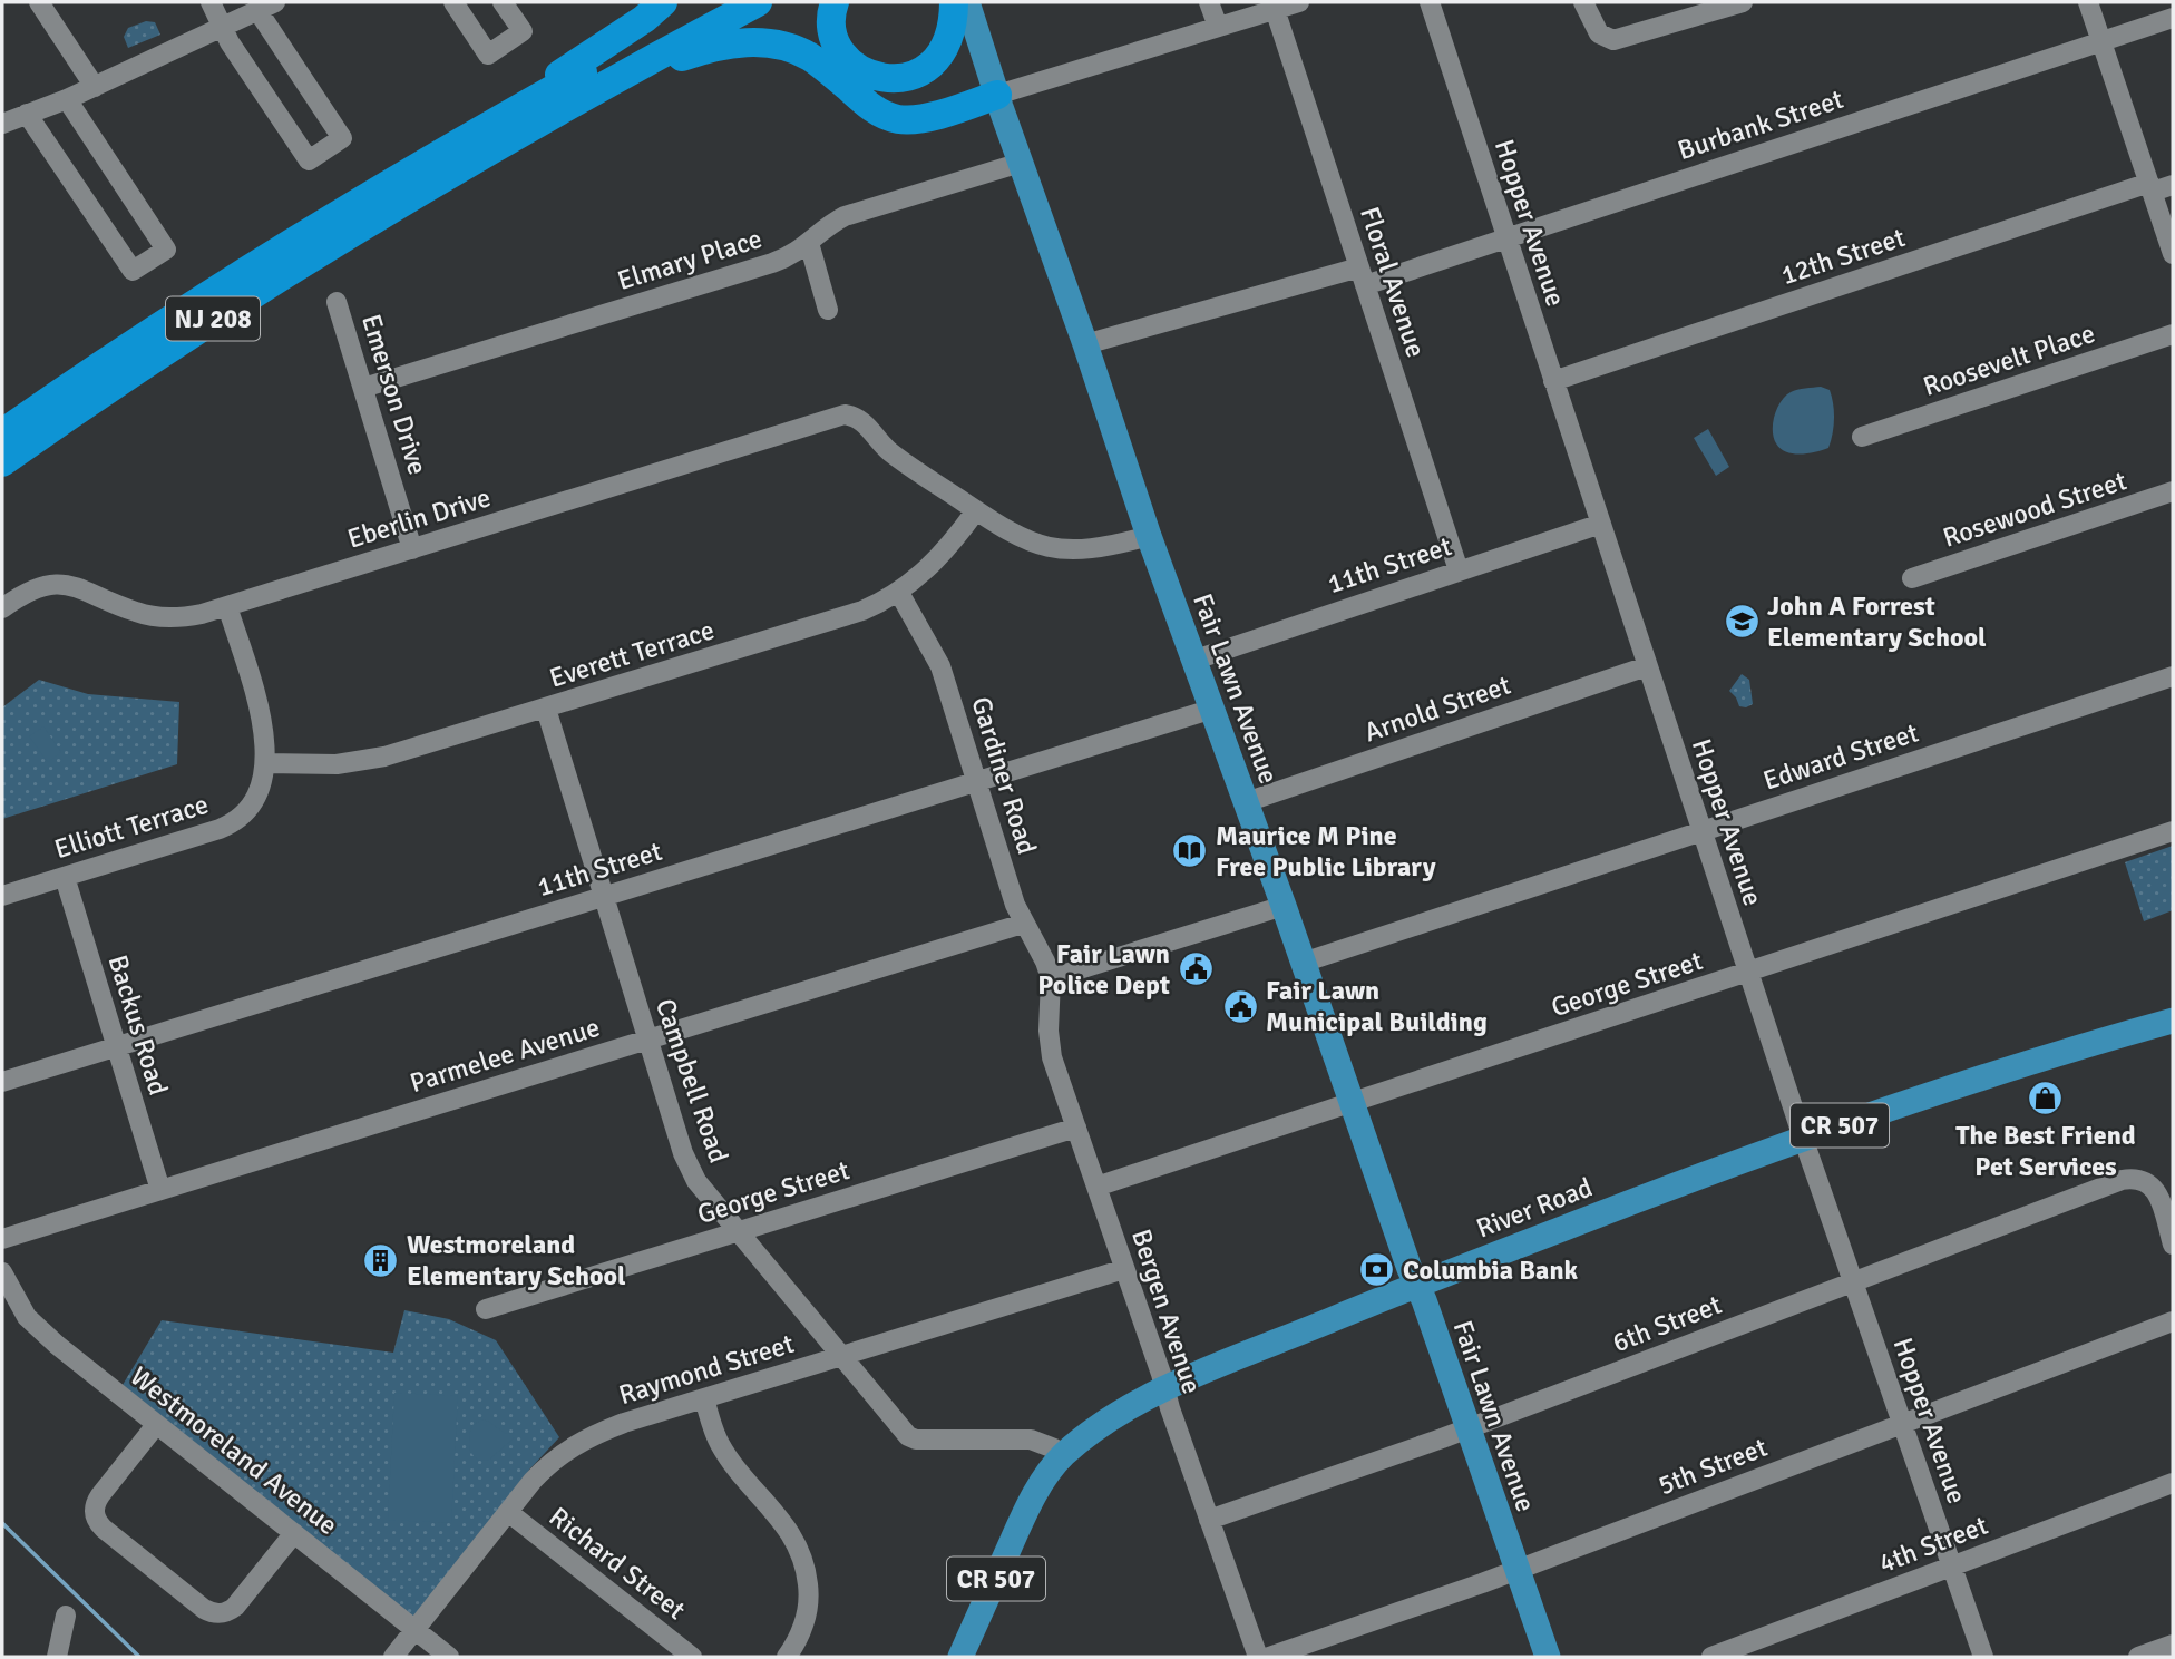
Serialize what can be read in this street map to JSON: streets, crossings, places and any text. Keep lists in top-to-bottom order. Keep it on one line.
{"streets":{"highway":["NJ 208"],"main road":["Fair Lawn Avenue","CR 507","River Road"],"street":["Burbank Street","Hopper Avenue","12th Street","Elmary Place","Floral Avenue","Roosevelt Place","Emerson Drive","Rosewood Street","Eberlin Drive","11th Street","Everett Terrace","Arnold Street","Edward Street","Gardiner Road","Elliott Terrace","George Street","Backus Road","Parmelee Avenue","Campbell Road","Bergen Avenue","6th Street","Raymond Street","Westmoreland Avenue","5th Street","4th Street","Richard Street"]},"crossings":[["Burbank Street","Hopper Avenue"],["Burbank Street","Floral Avenue"],["Burbank Street","Fair Lawn Avenue"],["Hopper Avenue","12th Street"],["Hopper Avenue","11th Street"],["Hopper Avenue","Arnold Street"],["Hopper Avenue","Edward Street"],["Hopper Avenue","George Street"],["Hopper Avenue","River Road"],["Hopper Avenue","6th Street"],["Hopper Avenue","5th Street"],["Hopper Avenue","4th Street"],["Elmary Place","Emerson Drive"],["Elmary Place","Fair Lawn Avenue"],["Floral Avenue","11th Street"],["Emerson Drive","Eberlin Drive"],["Eberlin Drive","Everett Terrace"],["Eberlin Drive","Elliott Terrace"],["11th Street","Fair Lawn Avenue"],["11th Street","Gardiner Road"],["11th Street","Backus Road"],["11th Street","Campbell Road"],["Everett Terrace","Gardiner Road"],["Everett Terrace","Elliott Terrace"],["Everett Terrace","Campbell Road"],["Fair Lawn Avenue","Arnold Street"],["Fair Lawn Avenue","Edward Street"],["Fair Lawn Avenue","George Street"],["Fair Lawn Avenue","River Road"],["Fair Lawn Avenue","6th Street"],["Fair Lawn Avenue","5th Street"],["Gardiner Road","Parmelee Avenue"],["Gardiner Road","Bergen Avenue"],["Elliott Terrace","Backus Road"],["George Street","Campbell Road"],["George Street","Bergen Avenue"],["Backus Road","Parmelee Avenue"],["Parmelee Avenue","Campbell Road"],["Campbell Road","River Road"],["Campbell Road","Raymond Street"],["River Road","Bergen Avenue"],["Bergen Avenue","6th Street"],["Bergen Avenue","Raymond Street"],["Raymond Street","Westmoreland Avenue"],["Raymond Street","Richard Street"]],"places":{"school or university":["John A Forrest Elementary School"],"library":["Maurice M Pine Free Public Library"],"public building":["Fair Lawn Police Dept","Fair Lawn Municipal Building"],"shop":["The Best Friend Pet Services"],"building":["Westmoreland Elementary School"],"bank":["Columbia Bank"]}}
